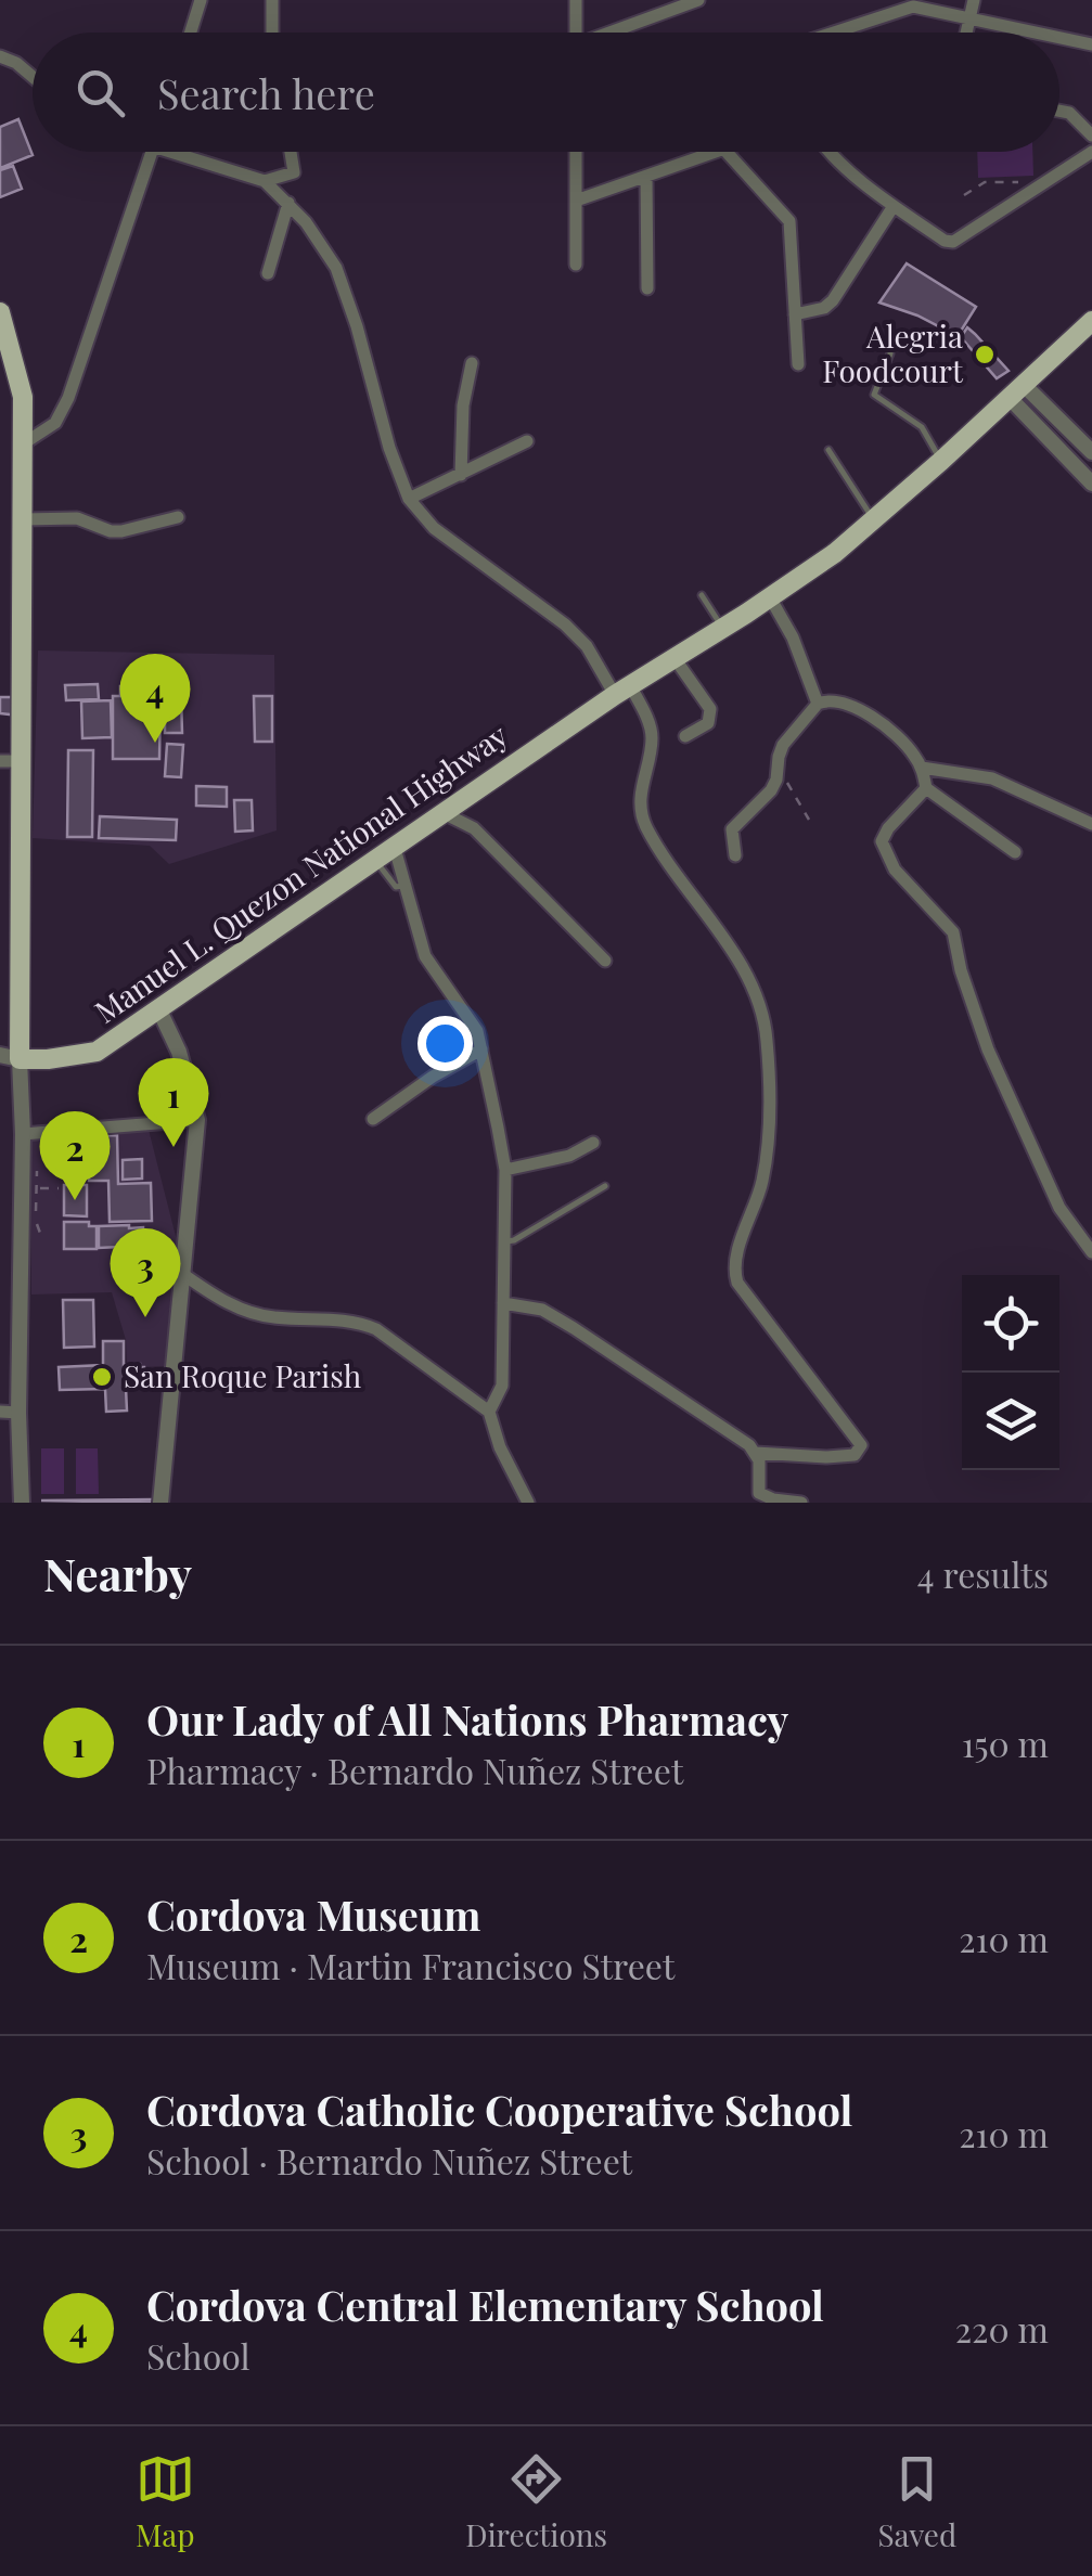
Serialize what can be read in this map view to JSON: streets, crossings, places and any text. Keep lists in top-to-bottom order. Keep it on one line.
{"streets":{"main road":["Manuel L. Quezon National Highway"]},"places":["Alegria Foodcourt","San Roque Parish"],"page":{"search":"Search here","pins":["4","1","2","3"],"heading":["Nearby","4 results"],"list":[{"mark":"1","name":"Our Lady of All Nations Pharmacy","note":"Pharmacy · Bernardo Nuñez Street","value":"150 m"},{"mark":"2","name":"Cordova Museum","note":"Museum · Martin Francisco Street","value":"210 m"},{"mark":"3","name":"Cordova Catholic Cooperative School","note":"School · Bernardo Nuñez Street","value":"210 m"},{"mark":"4","name":"Cordova Central Elementary School","note":"School","value":"220 m"}],"nav":["Map","Directions","Saved"]}}
